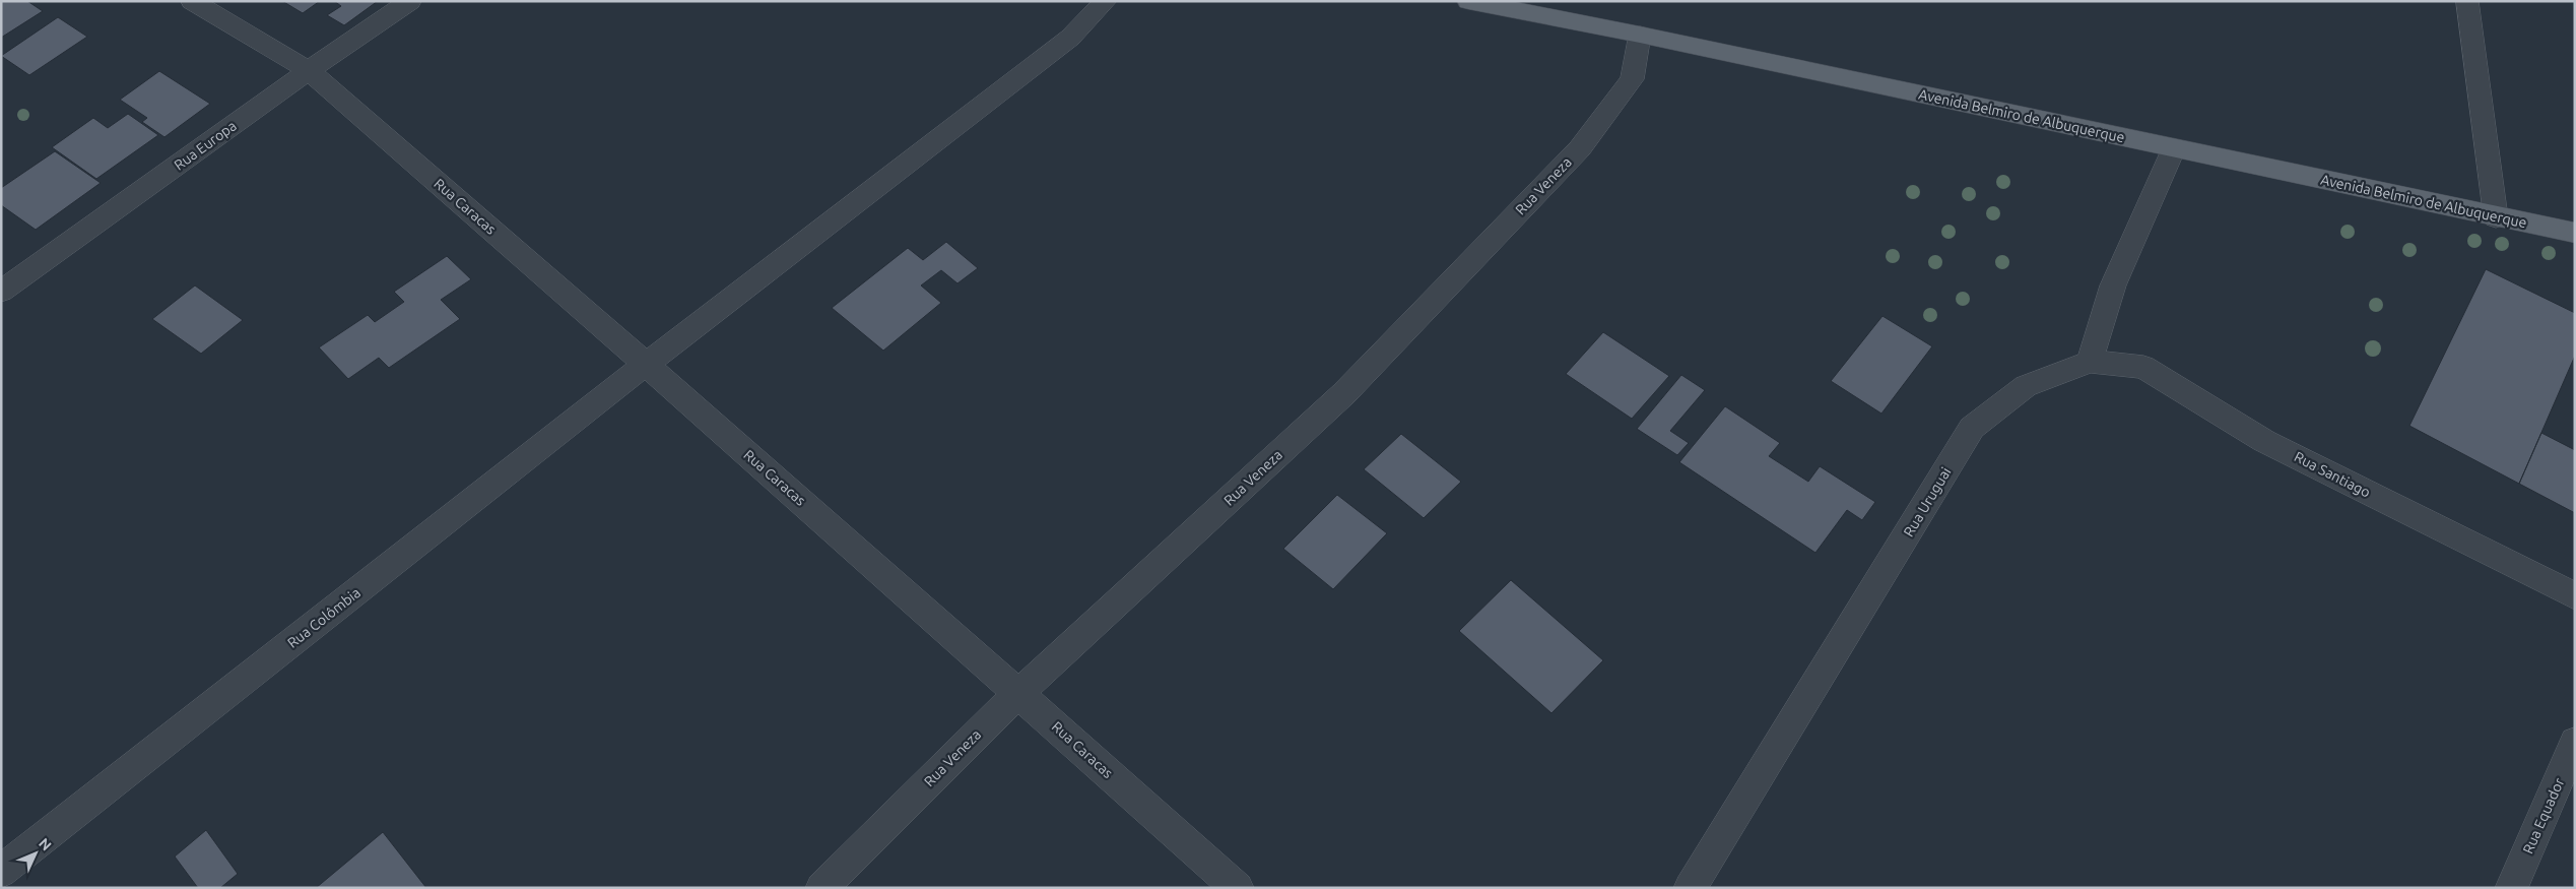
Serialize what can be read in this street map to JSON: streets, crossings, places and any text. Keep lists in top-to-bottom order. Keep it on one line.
{"streets":{"main road":["Avenida Belmiro de Albuquerque"],"street":["Rua Europa","Rua Veneza","Rua Caracas","Rua Santiago","Rua Uruguai","Rua Colômbia","Rua Equador"]},"crossings":[["Avenida Belmiro de Albuquerque","Rua Veneza"],["Rua Europa","Rua Caracas"],["Rua Veneza","Rua Caracas"],["Rua Caracas","Rua Colômbia"],["Rua Santiago","Rua Uruguai"]],"north":"top right"}
